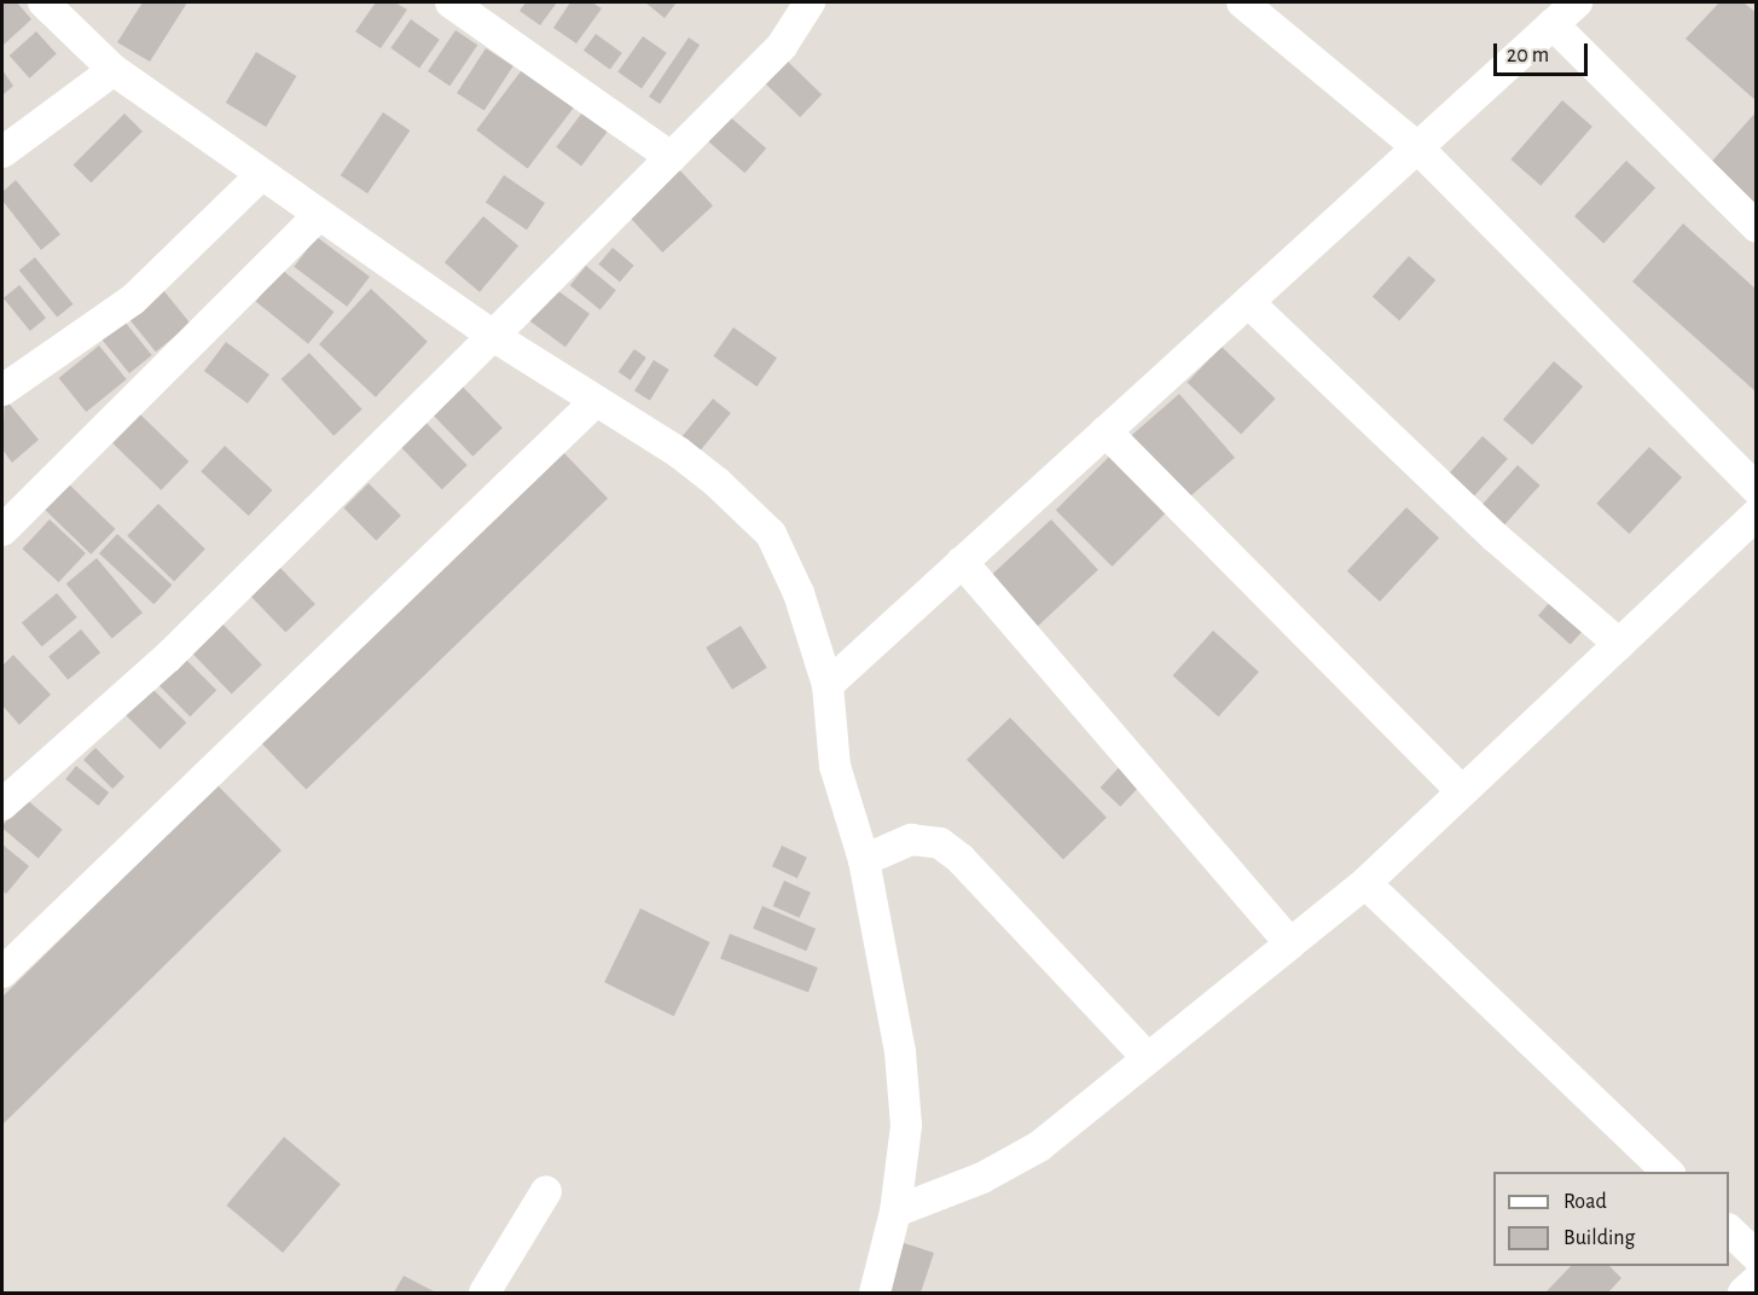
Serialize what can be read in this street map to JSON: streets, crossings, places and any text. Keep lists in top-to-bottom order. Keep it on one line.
{"legend":["Road","Building"],"scale_bar":"20 m"}
